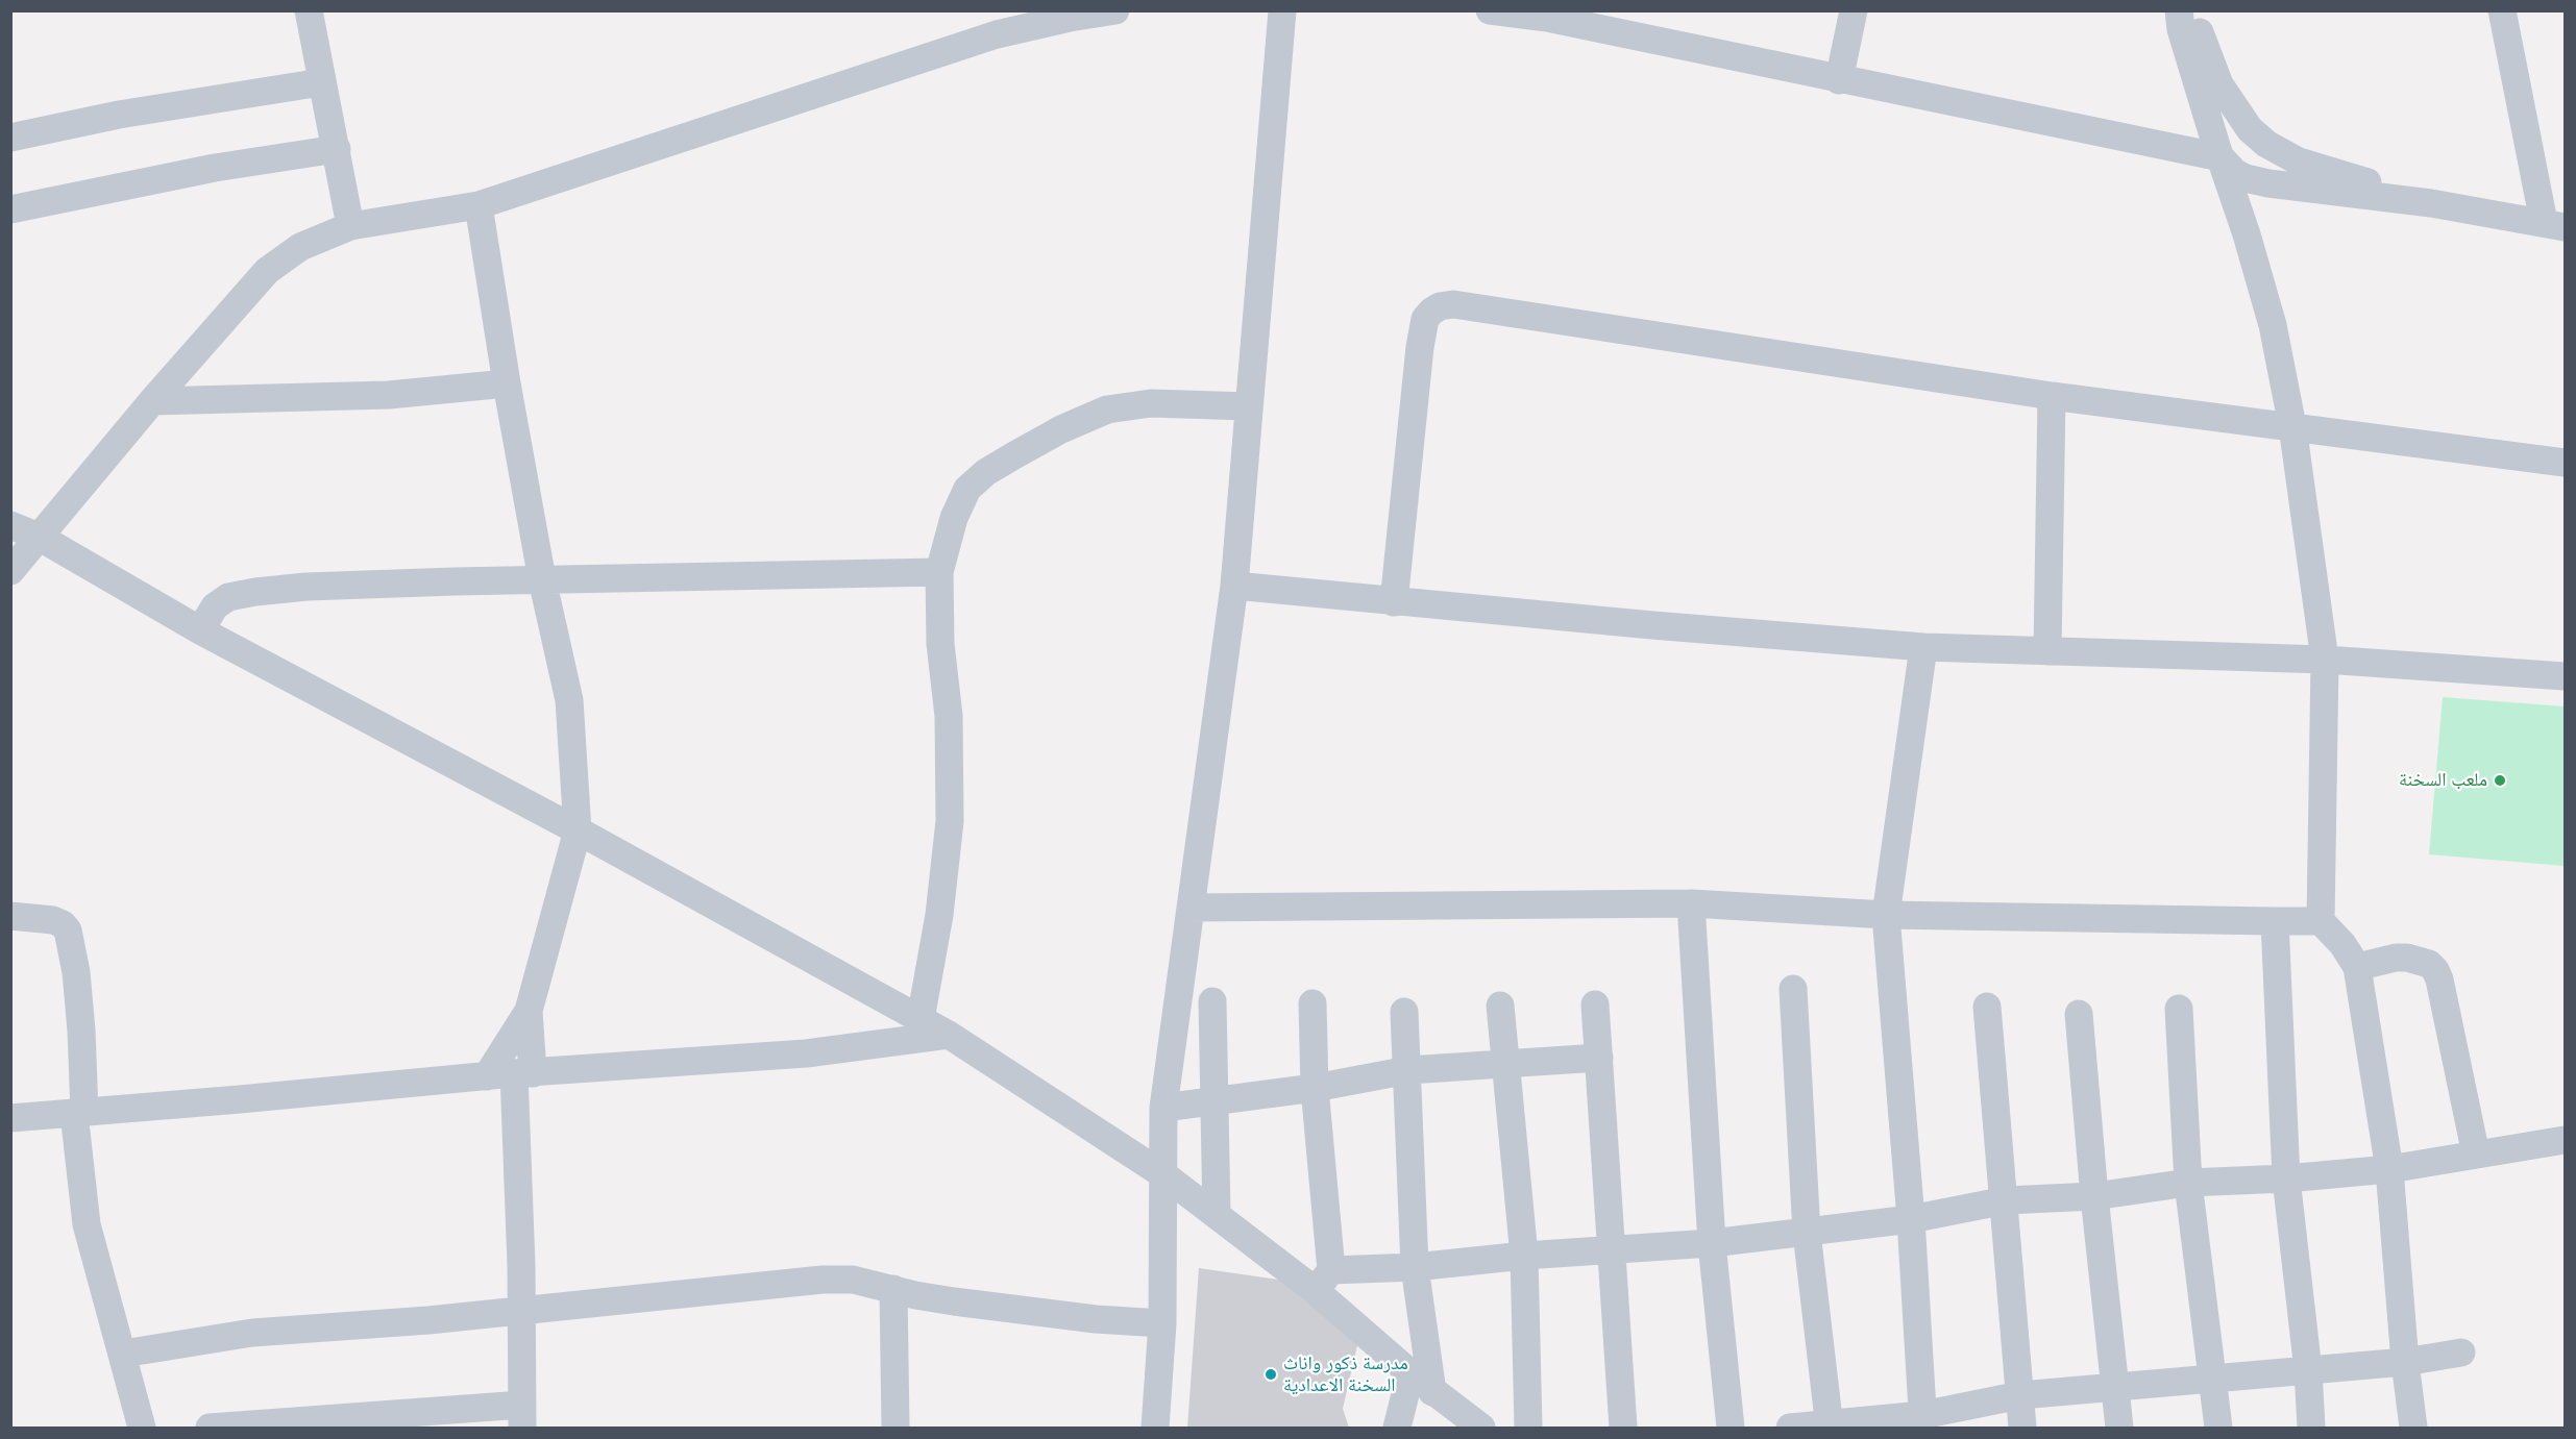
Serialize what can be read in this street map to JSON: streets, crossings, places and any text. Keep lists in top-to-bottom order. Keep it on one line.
{"places":["ملعب السخنة","مدرسة ذكور واناث السخنة الاعدادية"]}
